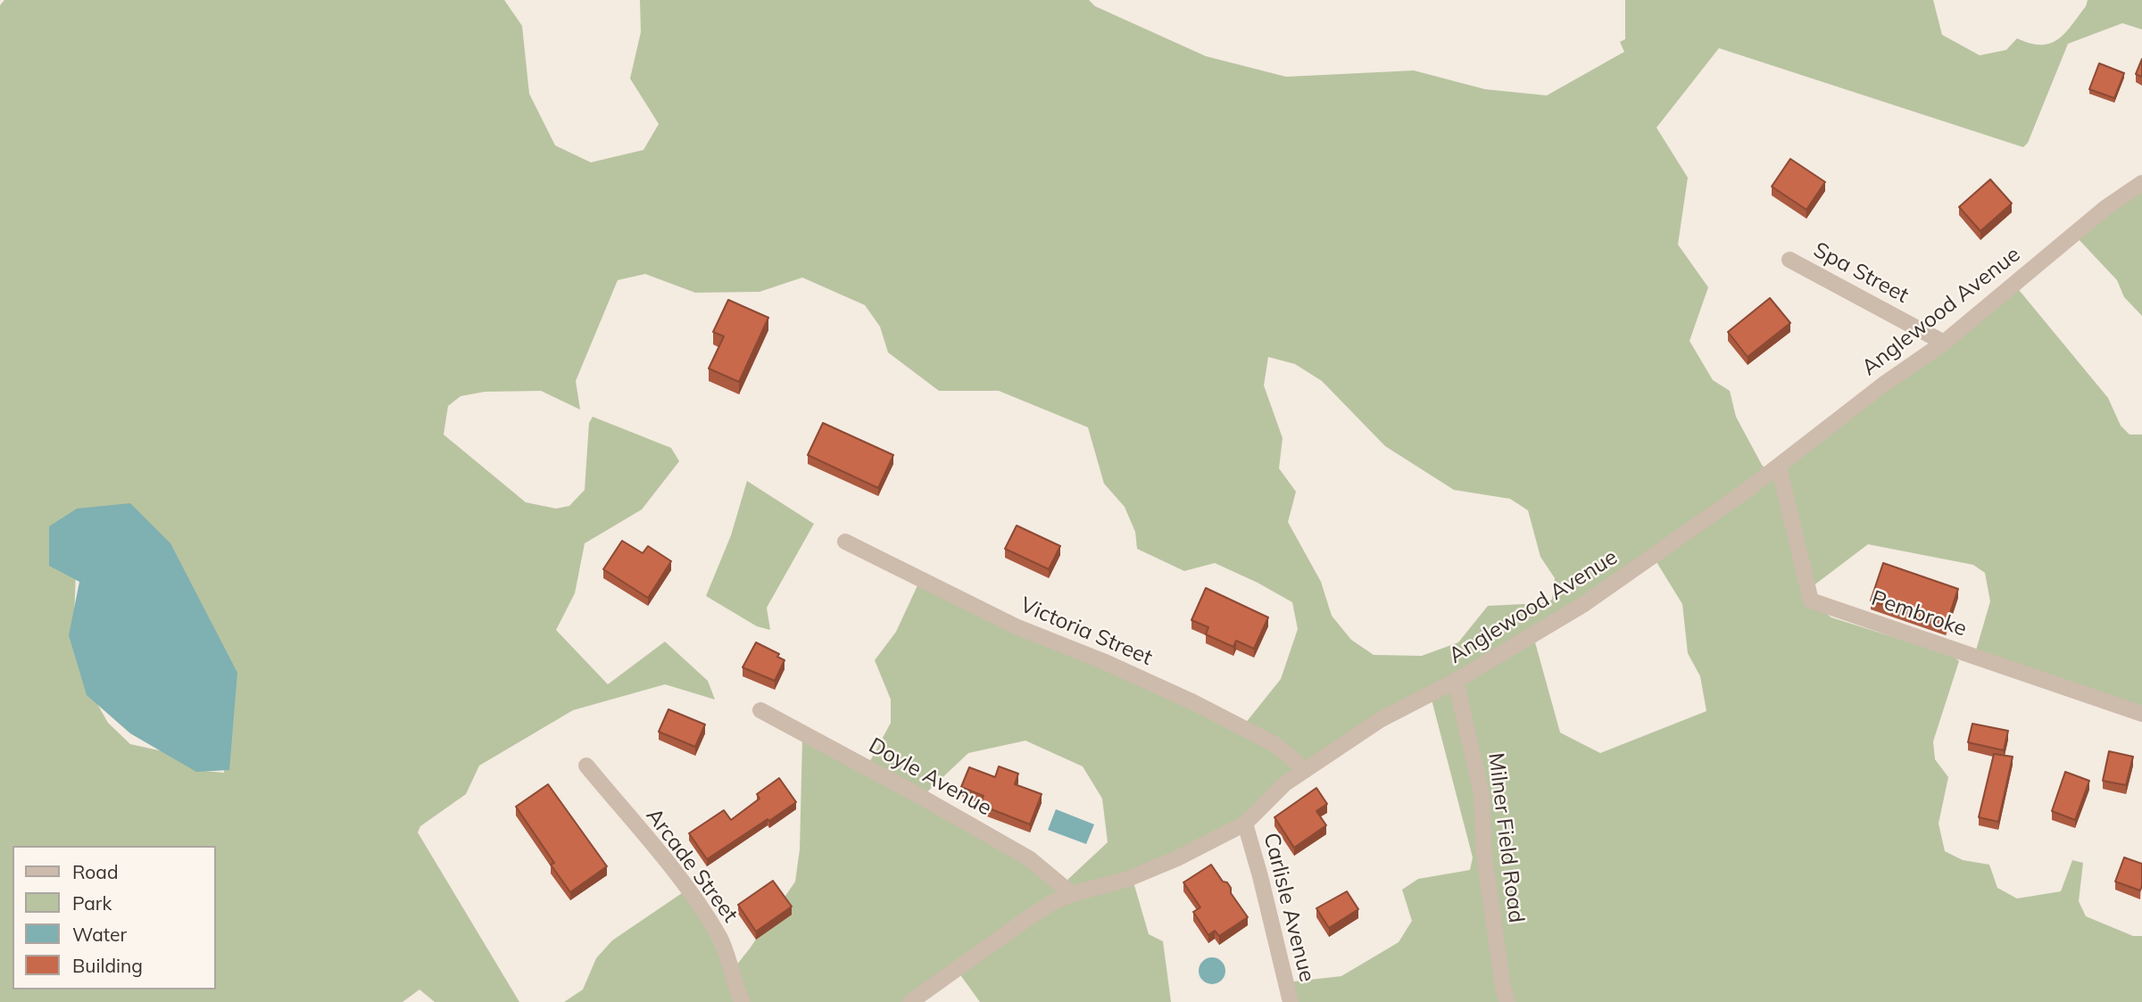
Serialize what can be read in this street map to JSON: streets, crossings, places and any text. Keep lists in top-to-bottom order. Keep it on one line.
{"streets":{"street":["Spa Street","Anglewood Avenue","Pembroke","Victoria Street","Doyle Avenue","Milner Field Road","Arcade Street","Carlisle Avenue"]},"crossings":[["Spa Street","Anglewood Avenue"],["Anglewood Avenue","Pembroke"],["Anglewood Avenue","Victoria Street"],["Anglewood Avenue","Doyle Avenue"],["Anglewood Avenue","Milner Field Road"],["Anglewood Avenue","Carlisle Avenue"]],"legend":["Road","Park","Water","Building"]}
